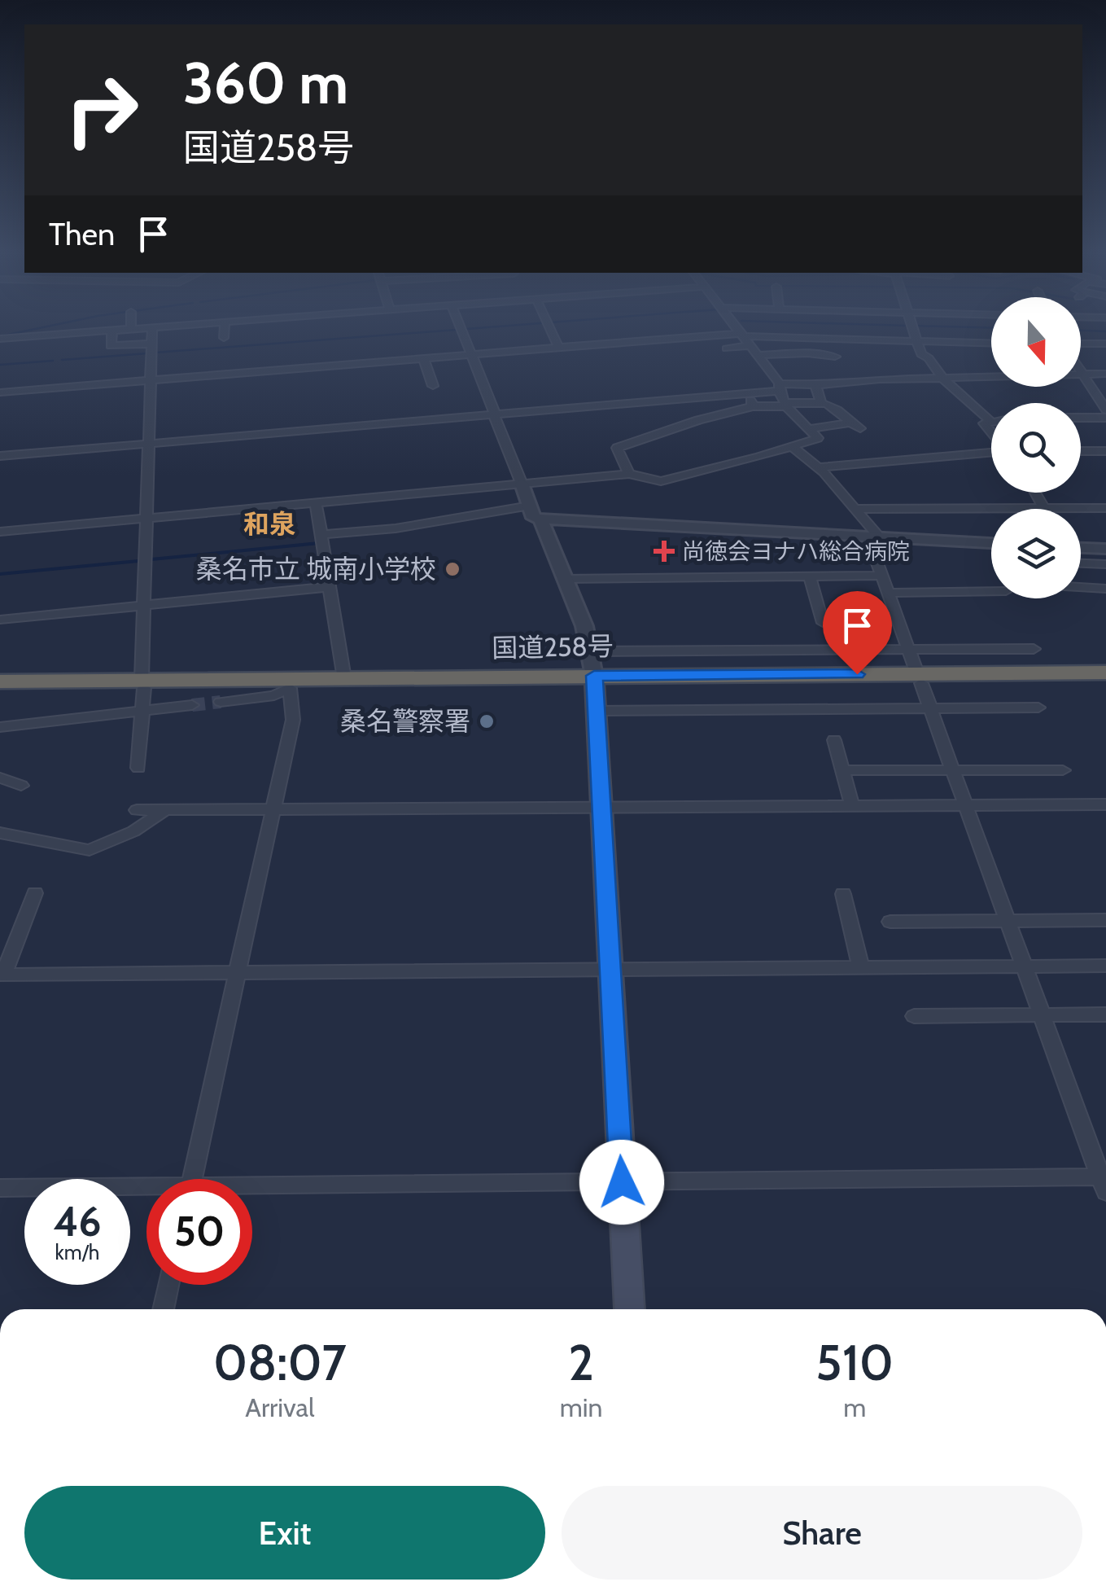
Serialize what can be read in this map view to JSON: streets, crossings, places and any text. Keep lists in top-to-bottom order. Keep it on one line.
{"streets":{"highway":["国道258号"]},"districts":["和泉"],"places":{"health":["尚徳会ヨナハ総合病院"],"other":["桑名市立 城南小学校","桑名警察署"]},"north":"bottom","page":{"turn":["360 m","国道258号"],"then":"Then","speed":"46 km/h","limit":"50","eta":["08:07","Arrival","2","min","510","m"],"buttons":["Exit","Share"]}}
